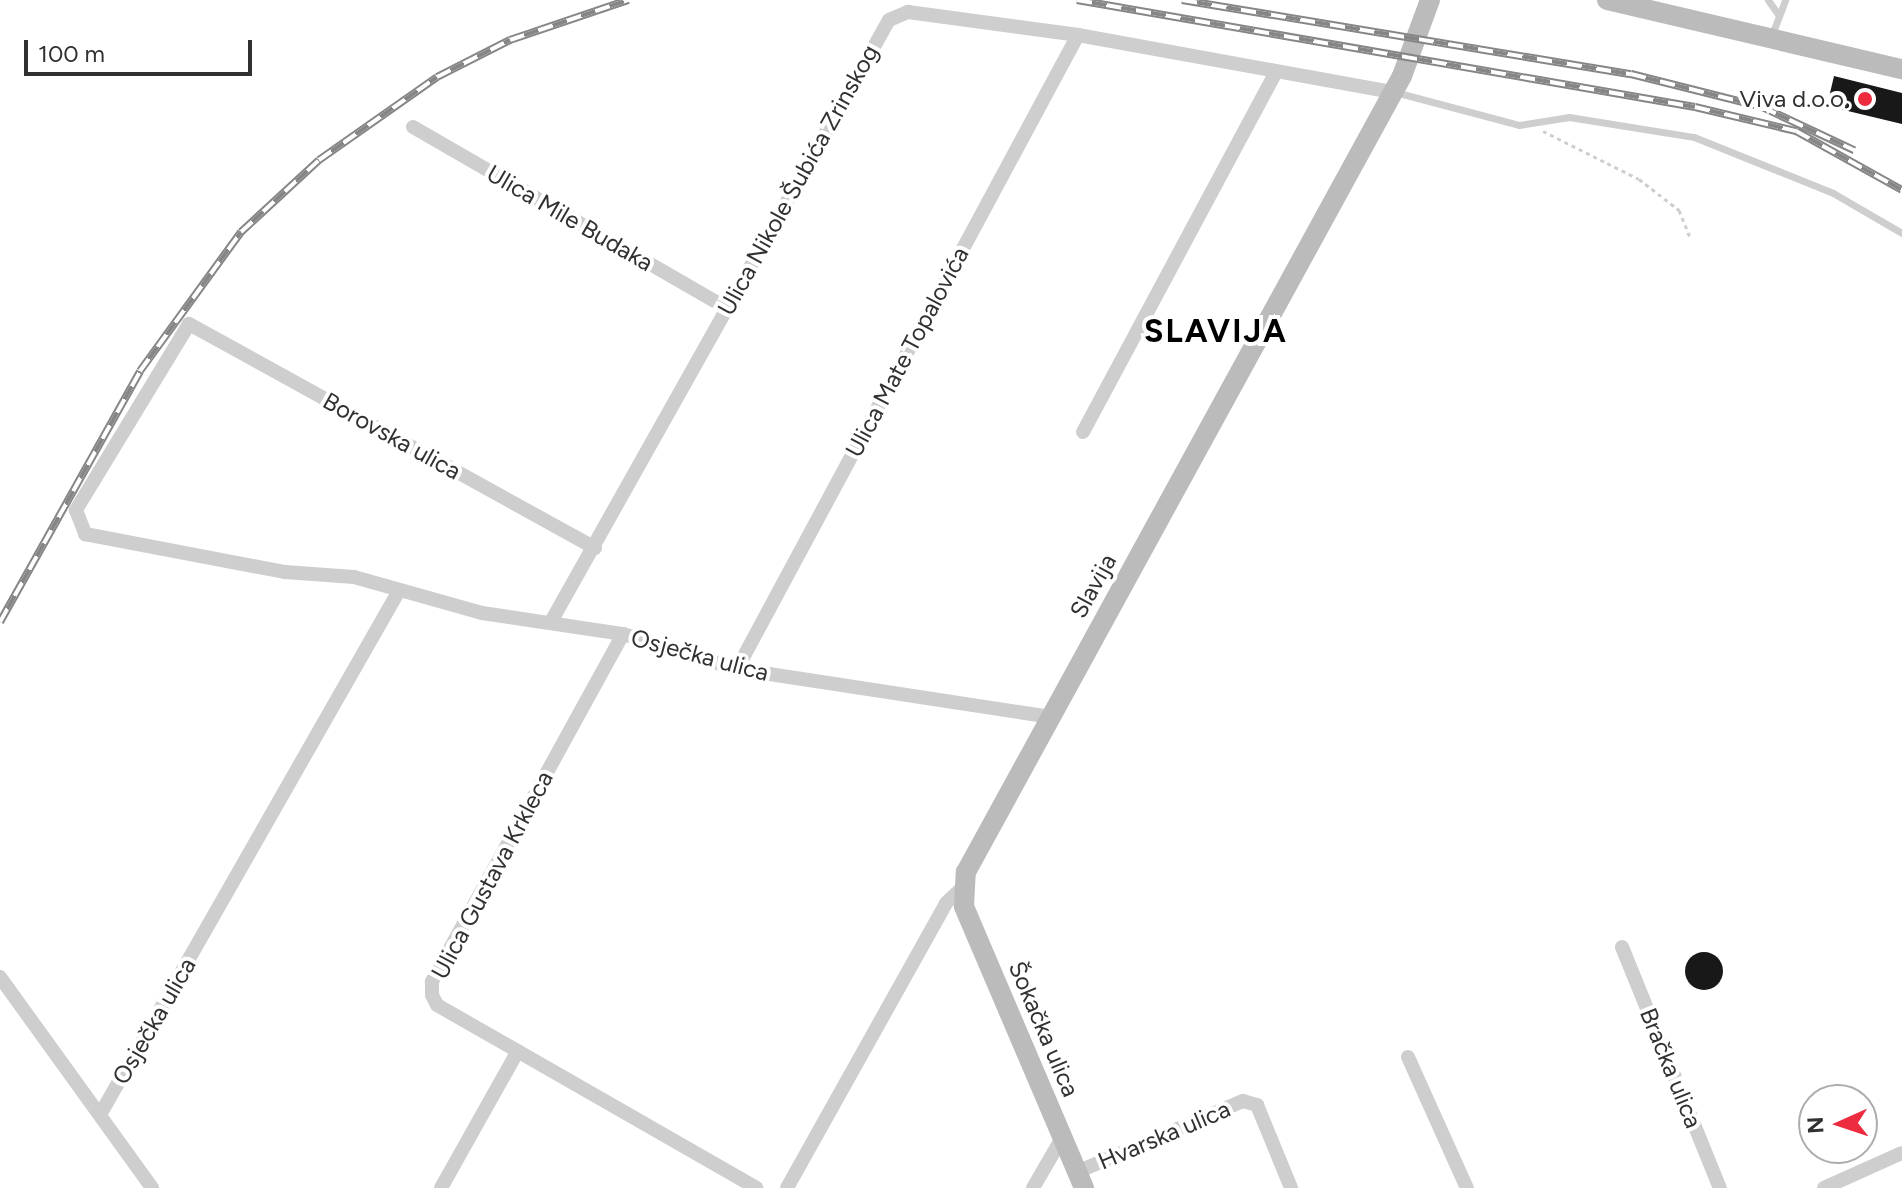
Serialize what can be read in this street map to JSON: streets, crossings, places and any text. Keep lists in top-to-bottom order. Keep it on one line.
{"streets":{"street":["Ulica Nikole Šubića Zrinskog","Ulica Mile Budaka","Ulica Mate Topalovića","Borovska ulica","Slavija","Osječka ulica","Ulica Gustava Krkleca","Šokačka ulica","Bračka ulica","Hvarska ulica"]},"crossings":[["Ulica Nikole Šubića Zrinskog","Ulica Mile Budaka"],["Ulica Nikole Šubića Zrinskog","Ulica Mate Topalovića"],["Ulica Nikole Šubića Zrinskog","Borovska ulica"],["Ulica Nikole Šubića Zrinskog","Slavija"],["Ulica Nikole Šubića Zrinskog","Osječka ulica"],["Ulica Mate Topalovića","Osječka ulica"],["Borovska ulica","Osječka ulica"],["Slavija","Osječka ulica"],["Slavija","Šokačka ulica"],["Osječka ulica","Ulica Gustava Krkleca"],["Šokačka ulica","Hvarska ulica"]],"districts":["SLAVIJA"],"places":["Viva d.o.o."],"scale_bar":"100 m","north":"left"}
